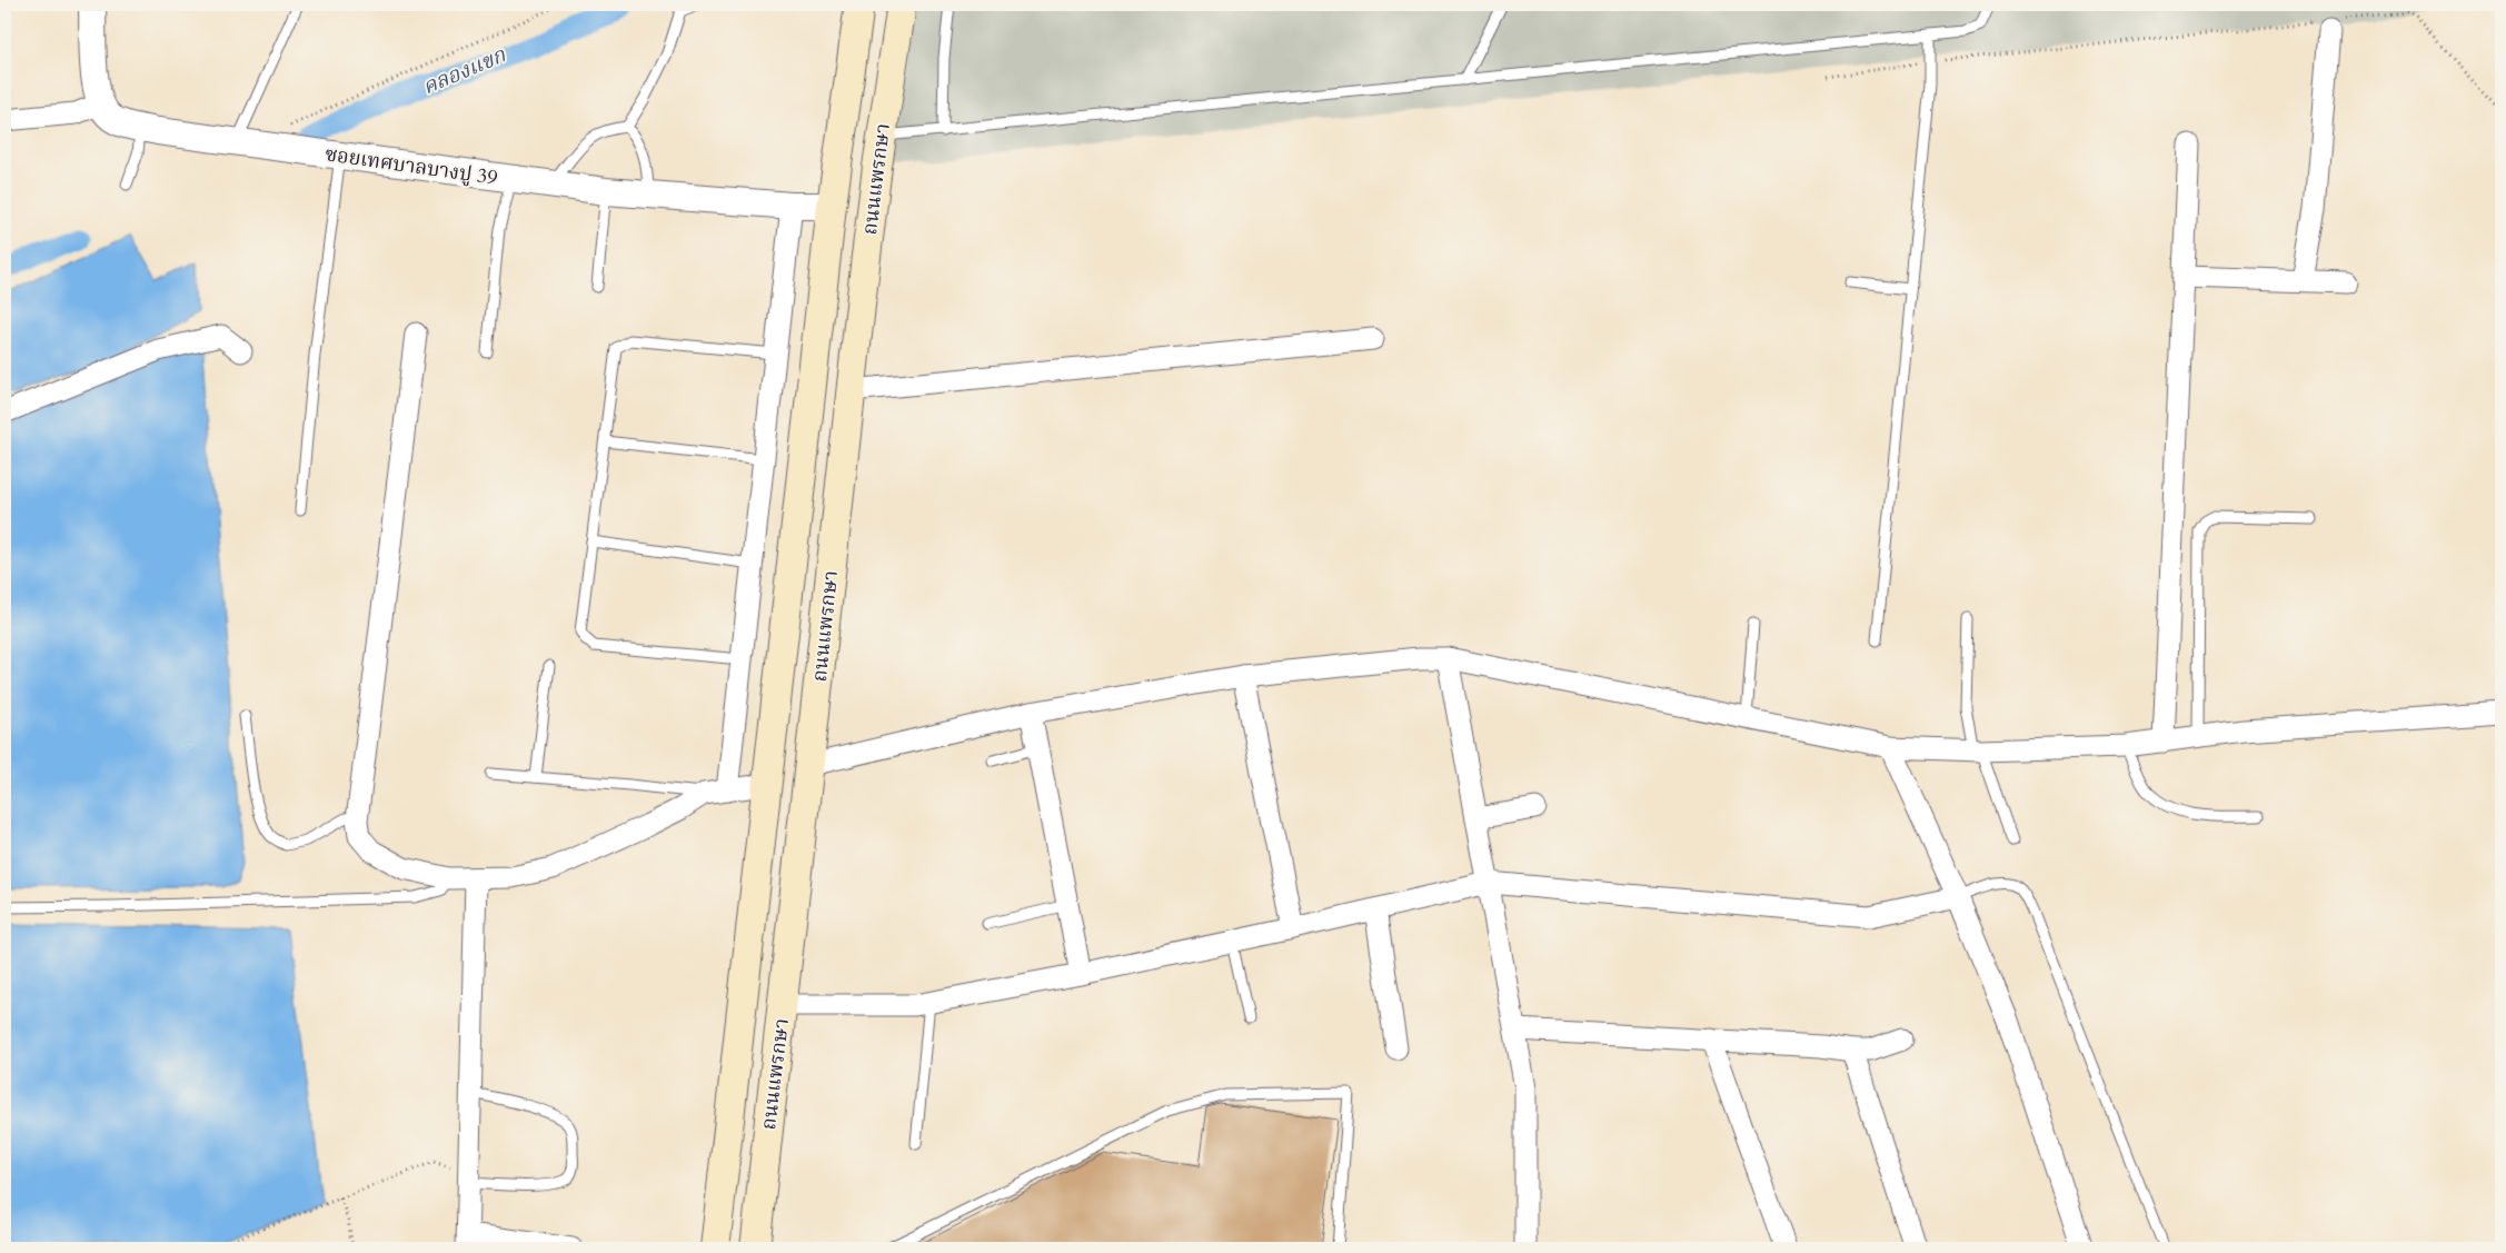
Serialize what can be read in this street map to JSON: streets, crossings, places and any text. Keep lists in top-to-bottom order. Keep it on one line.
{"streets":{"main road":["ถนนแพรกษา"],"street":["ซอยเทศบาลบางปู 39"]},"crossings":[["ซอยเทศบาลบางปู 39","ถนนแพรกษา"]],"water":["คลองแขก"]}
